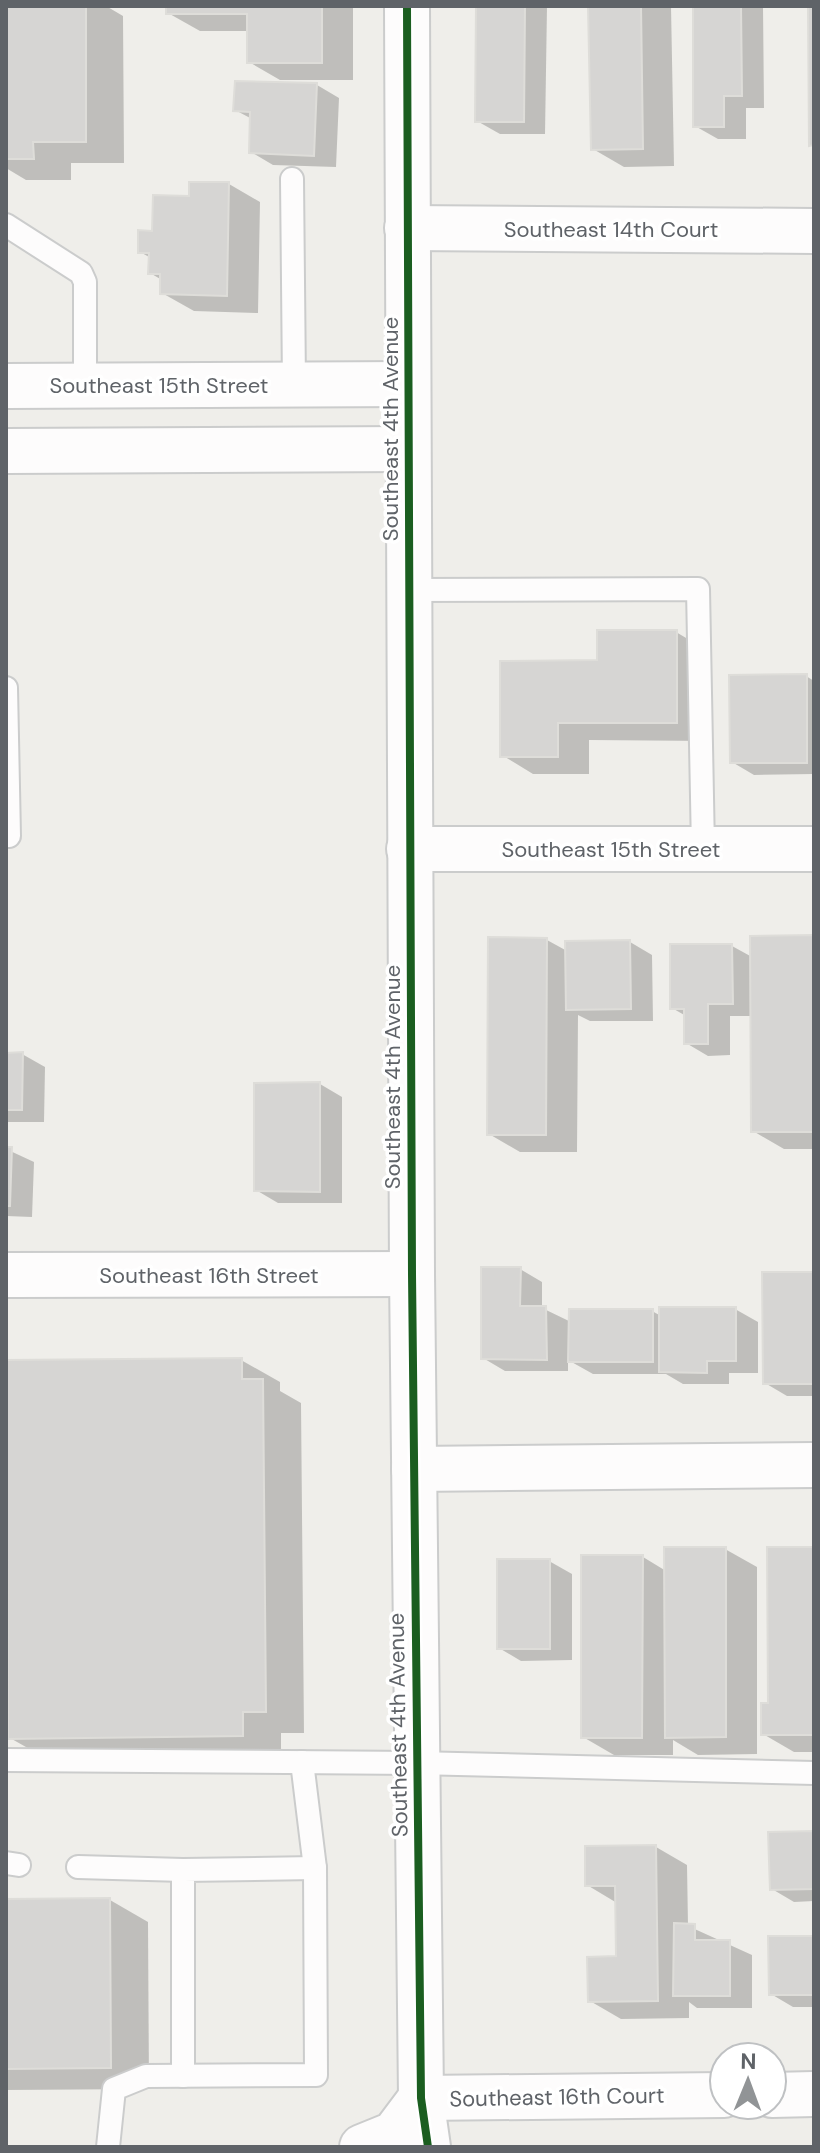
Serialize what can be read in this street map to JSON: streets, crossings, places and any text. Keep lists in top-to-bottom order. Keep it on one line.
{"streets":{"street":["Southeast 14th Court","Southeast 15th Street","Southeast 4th Avenue","Southeast 16th Street","Southeast 16th Court"]},"crossings":[["Southeast 14th Court","Southeast 4th Avenue"],["Southeast 15th Street","Southeast 4th Avenue"],["Southeast 4th Avenue","Southeast 16th Street"],["Southeast 4th Avenue","Southeast 16th Court"]],"north":"top"}
